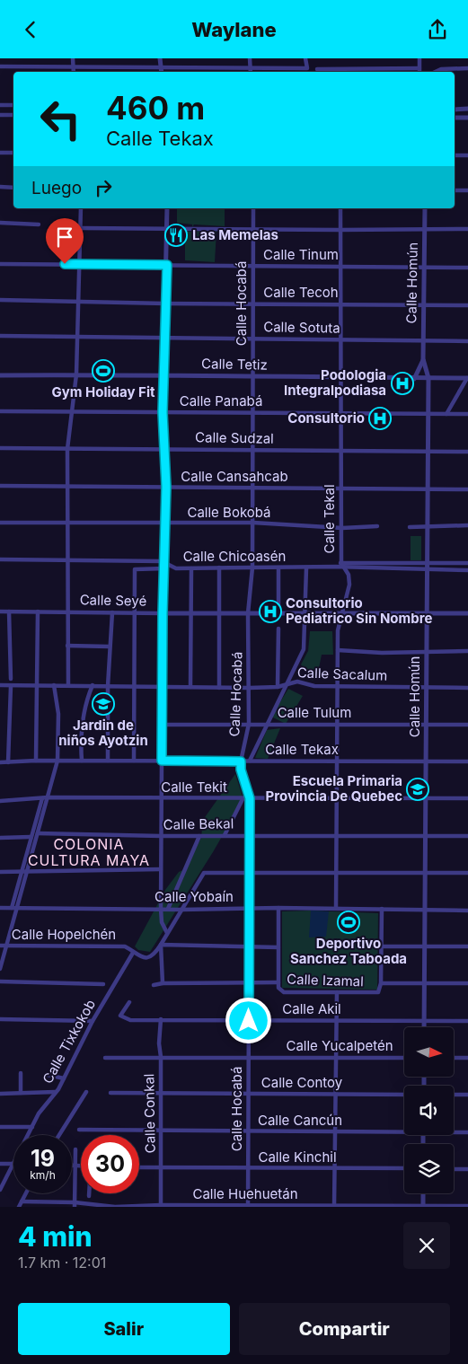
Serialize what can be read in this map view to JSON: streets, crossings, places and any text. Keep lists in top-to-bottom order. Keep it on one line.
{"streets":{"street":["Calle Tinum","Calle Homún","Calle Tecoh","Calle Hocabá","Calle Sotuta","Calle Tetiz","Calle Panabá","Calle Sudzal","Calle Cansahcab","Calle Bokobá","Calle Tekal","Calle Chicoasén","Calle Seyé","Calle Sacalum","Calle Tulum","Calle Tekax","Calle Tekit","Calle Bekal","Calle Yobaín","Calle Hopelchén","Calle Izamal","Calle Akil","Calle Tixkokob","Calle Yucalpetén","Calle Contoy","Calle Conkal","Calle Cancún","Calle Kinchil","Calle Huehuetán"]},"crossings":[["Calle Tinum","Calle Homún"],["Calle Tinum","Calle Hocabá"],["Calle Tinum","Calle Tekal"],["Calle Homún","Calle Tecoh"],["Calle Homún","Calle Sotuta"],["Calle Homún","Calle Tetiz"],["Calle Homún","Calle Panabá"],["Calle Homún","Calle Sudzal"],["Calle Homún","Calle Cansahcab"],["Calle Homún","Calle Chicoasén"],["Calle Homún","Calle Seyé"],["Calle Homún","Calle Sacalum"],["Calle Homún","Calle Tulum"],["Calle Homún","Calle Tekax"],["Calle Homún","Calle Tekit"],["Calle Homún","Calle Bekal"],["Calle Homún","Calle Yobaín"],["Calle Homún","Calle Izamal"],["Calle Homún","Calle Akil"],["Calle Tecoh","Calle Hocabá"],["Calle Tecoh","Calle Tekal"],["Calle Hocabá","Calle Sotuta"],["Calle Hocabá","Calle Tetiz"],["Calle Hocabá","Calle Panabá"],["Calle Hocabá","Calle Sudzal"],["Calle Hocabá","Calle Cansahcab"],["Calle Hocabá","Calle Bokobá"],["Calle Hocabá","Calle Chicoasén"],["Calle Hocabá","Calle Seyé"],["Calle Hocabá","Calle Sacalum"],["Calle Hocabá","Calle Tulum"],["Calle Hocabá","Calle Tekax"],["Calle Hocabá","Calle Tekit"],["Calle Hocabá","Calle Bekal"],["Calle Hocabá","Calle Yobaín"],["Calle Hocabá","Calle Izamal"],["Calle Hocabá","Calle Akil"],["Calle Hocabá","Calle Yucalpetén"],["Calle Hocabá","Calle Contoy"],["Calle Hocabá","Calle Cancún"],["Calle Hocabá","Calle Kinchil"],["Calle Hocabá","Calle Huehuetán"],["Calle Sotuta","Calle Tekal"],["Calle Tetiz","Calle Tekal"],["Calle Panabá","Calle Tekal"],["Calle Sudzal","Calle Tekal"],["Calle Cansahcab","Calle Tekal"],["Calle Bokobá","Calle Tekal"],["Calle Tekal","Calle Chicoasén"],["Calle Tekal","Calle Seyé"],["Calle Tekal","Calle Sacalum"],["Calle Tekal","Calle Tulum"],["Calle Tekal","Calle Tekax"],["Calle Tekal","Calle Tekit"],["Calle Tekal","Calle Bekal"],["Calle Tekal","Calle Yobaín"],["Calle Hopelchén","Calle Tixkokob"],["Calle Akil","Calle Conkal"],["Calle Yucalpetén","Calle Conkal"],["Calle Contoy","Calle Conkal"],["Calle Conkal","Calle Cancún"],["Calle Conkal","Calle Kinchil"],["Calle Conkal","Calle Huehuetán"]],"districts":["COLONIA CULTURA MAYA"],"places":{"restaurant":["Las Memelas"],"sports":["Gym Holiday Fit","Deportivo Sanchez Taboada"],"hospital":["Podologia Integralpodiasa","Consultorio","Consultorio Pediatrico Sin Nombre"],"school or university":["Jardin de niños Ayotzin","Escuela Primaria Provincia De Quebec"]},"north":"right","page":{"header":"Waylane","turn":["460 m","Calle Tekax"],"then":"Luego","speed":"19 km/h","limit":"30","heading":["4 min","1.7 km · 12:01"],"buttons":["Salir","Compartir"]}}
